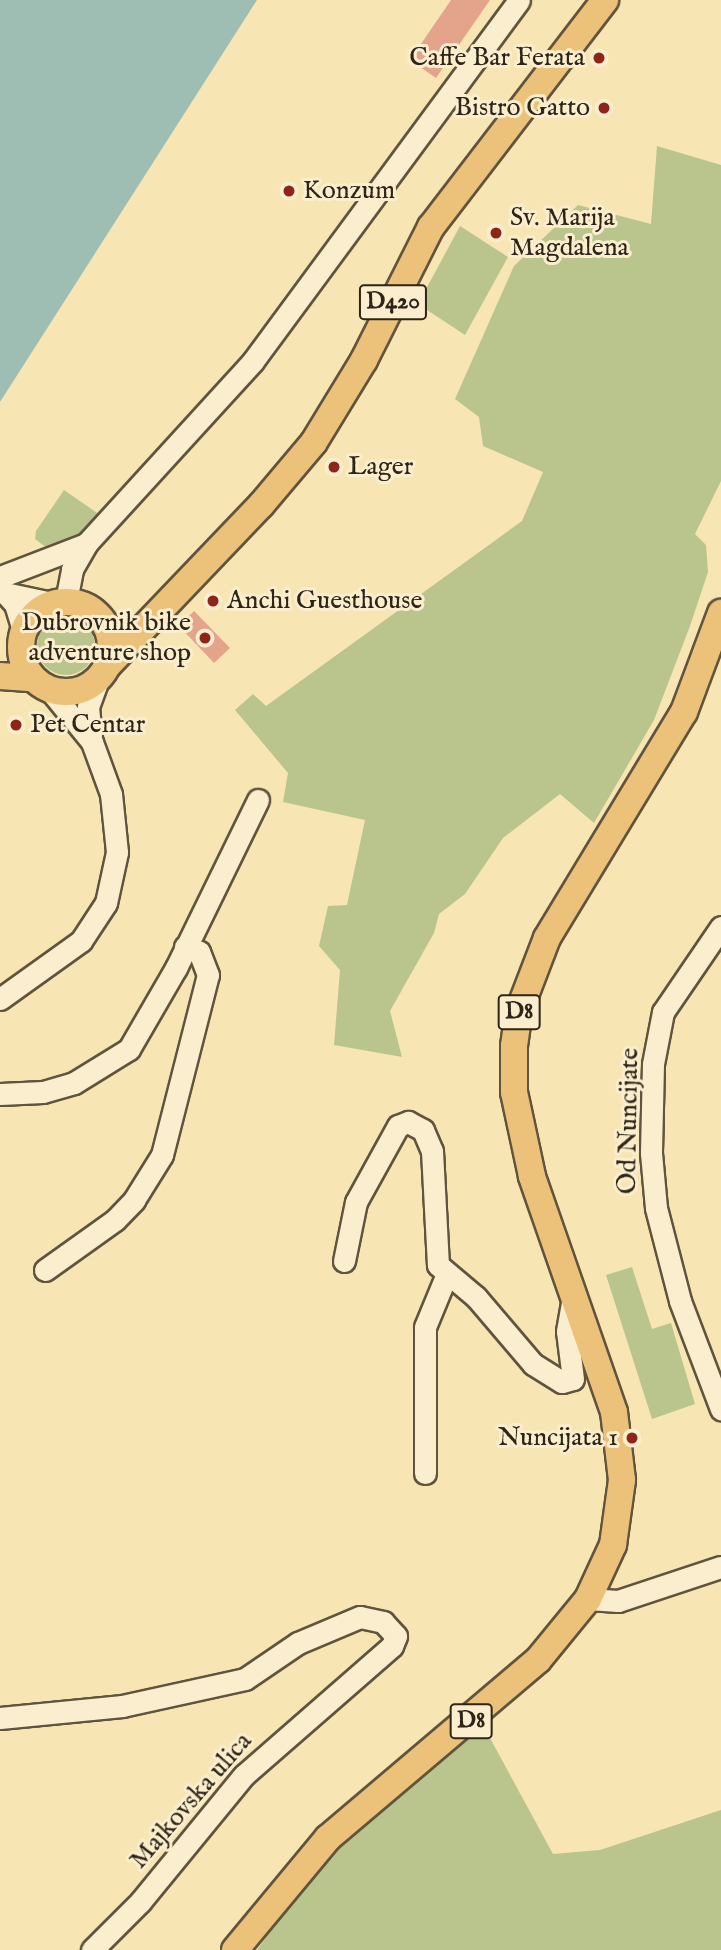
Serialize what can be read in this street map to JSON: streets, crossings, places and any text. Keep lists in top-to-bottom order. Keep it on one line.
{"streets":{"main road":["D420","D8"],"street":["Od Nuncijate","Majkovska ulica"]},"places":["Caffe Bar Ferata","Bistro Gatto","Konzum","Sv. Marija Magdalena","Lager","Anchi Guesthouse","Dubrovnik bike adventure shop","Pet Centar","Nuncijata 1"]}
